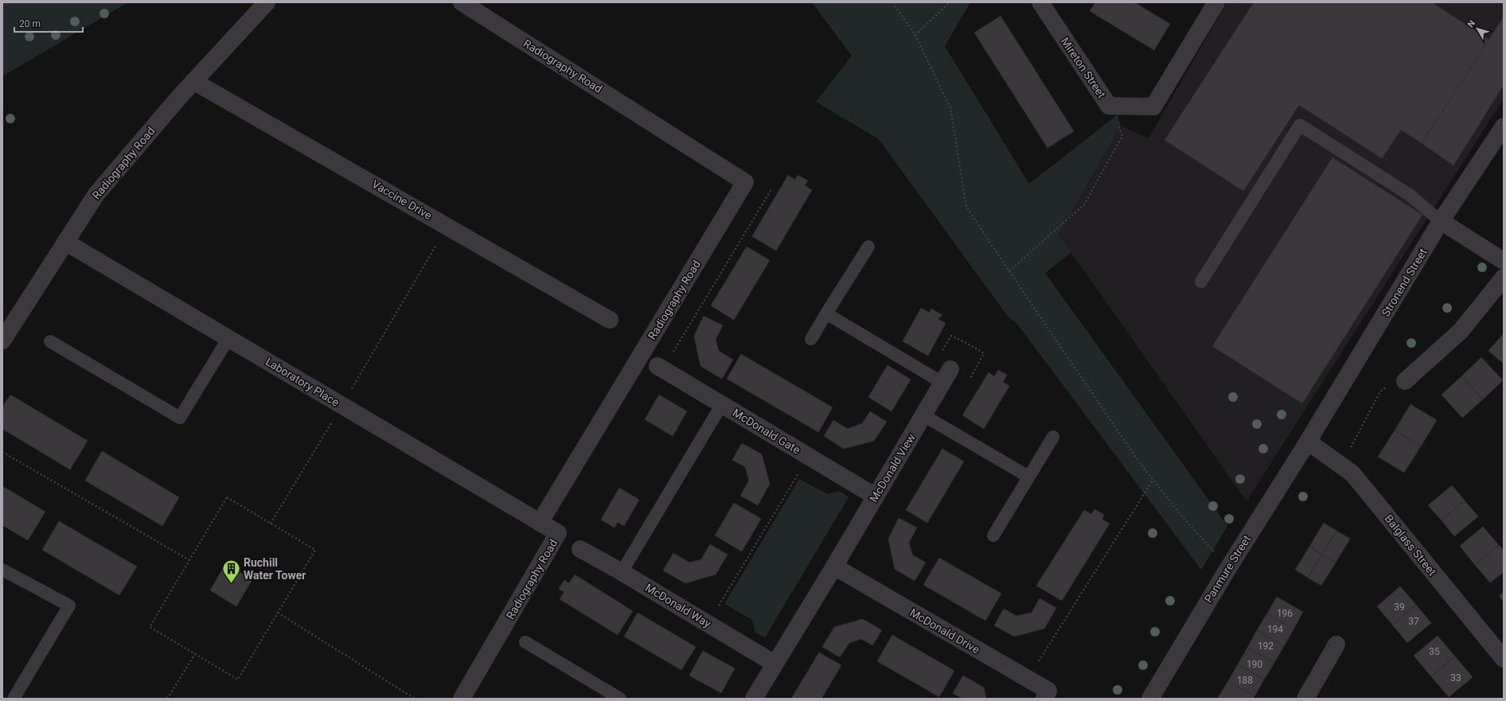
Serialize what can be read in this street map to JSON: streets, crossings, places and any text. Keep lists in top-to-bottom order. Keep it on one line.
{"streets":{"street":["Radiography Road","Mireton Street","Vaccine Drive","Stronend Street","Laboratory Place","McDonald Gate","McDonald View","Balglass Street","Panmure Street","McDonald Way","McDonald Drive"]},"crossings":[["Radiography Road","Vaccine Drive"],["Radiography Road","Laboratory Place"],["Stronend Street","Balglass Street"],["Stronend Street","Panmure Street"],["McDonald Gate","McDonald View"],["McDonald View","McDonald Drive"],["Balglass Street","Panmure Street"]],"places":{"building":["Ruchill Water Tower"]},"house_numbers":["39","196","37","194","192","35","190","33","188"],"scale_bar":"20 m","north":"top left"}
